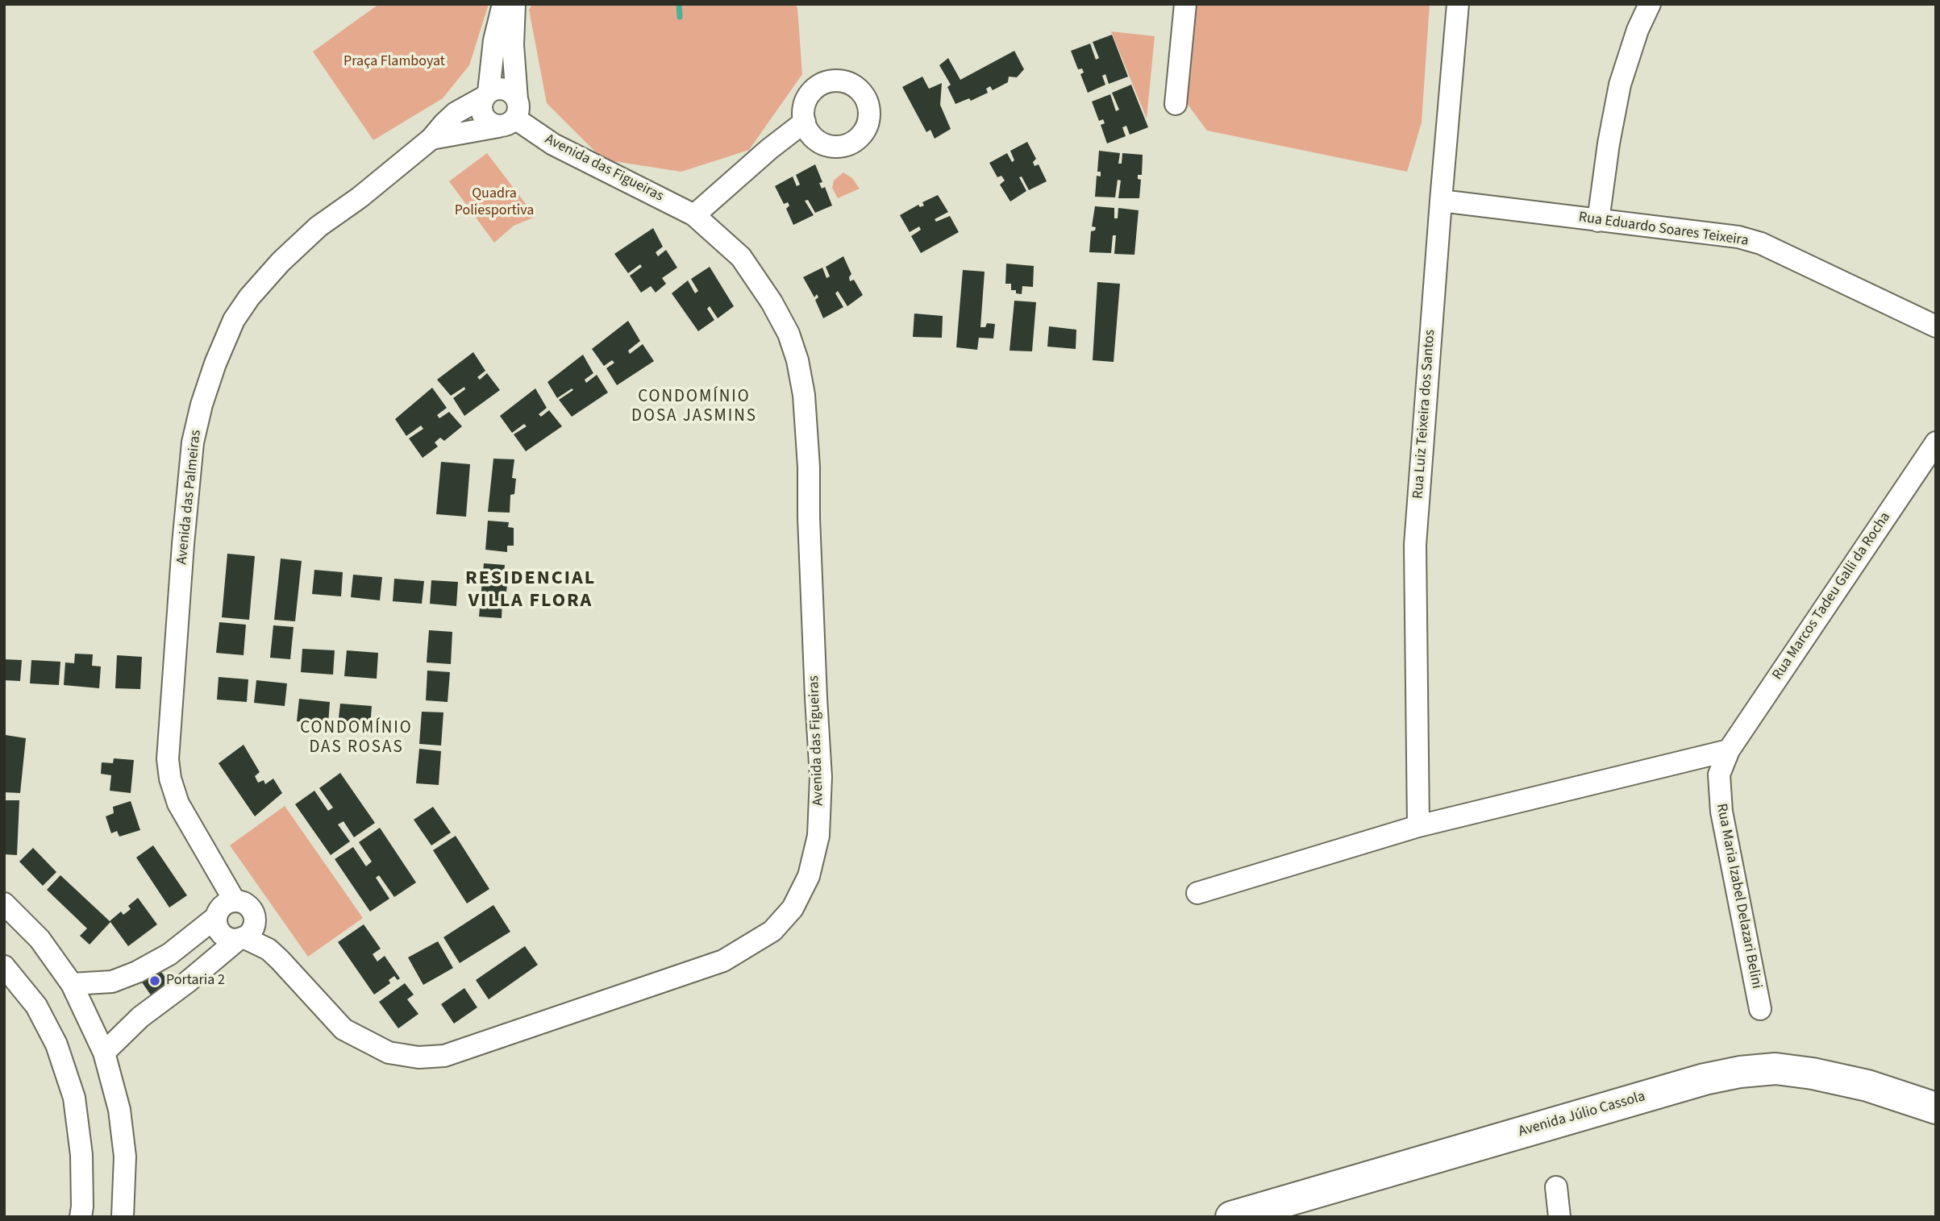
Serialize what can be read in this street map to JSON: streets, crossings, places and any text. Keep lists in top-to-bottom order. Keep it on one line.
{"streets":{"main road":["Avenida Júlio Cassola"],"street":["Avenida das Figueiras","Rua Eduardo Soares Teixeira","Rua Luiz Teixeira dos Santos","Avenida das Palmeiras","Rua Marcos Tadeu Galli da Rocha","Rua Maria Izabel Delazari Belini"]},"crossings":[["Avenida das Figueiras","Avenida das Palmeiras"],["Rua Eduardo Soares Teixeira","Rua Luiz Teixeira dos Santos"],["Rua Marcos Tadeu Galli da Rocha","Rua Maria Izabel Delazari Belini"]],"districts":["CONDOMÍNIO DOSA JASMINS","RESIDENCIAL VILLA FLORA","CONDOMÍNIO DAS ROSAS"],"parks":["Praça Flamboyat","Quadra Poliesportiva"],"places":["Portaria 2"]}
